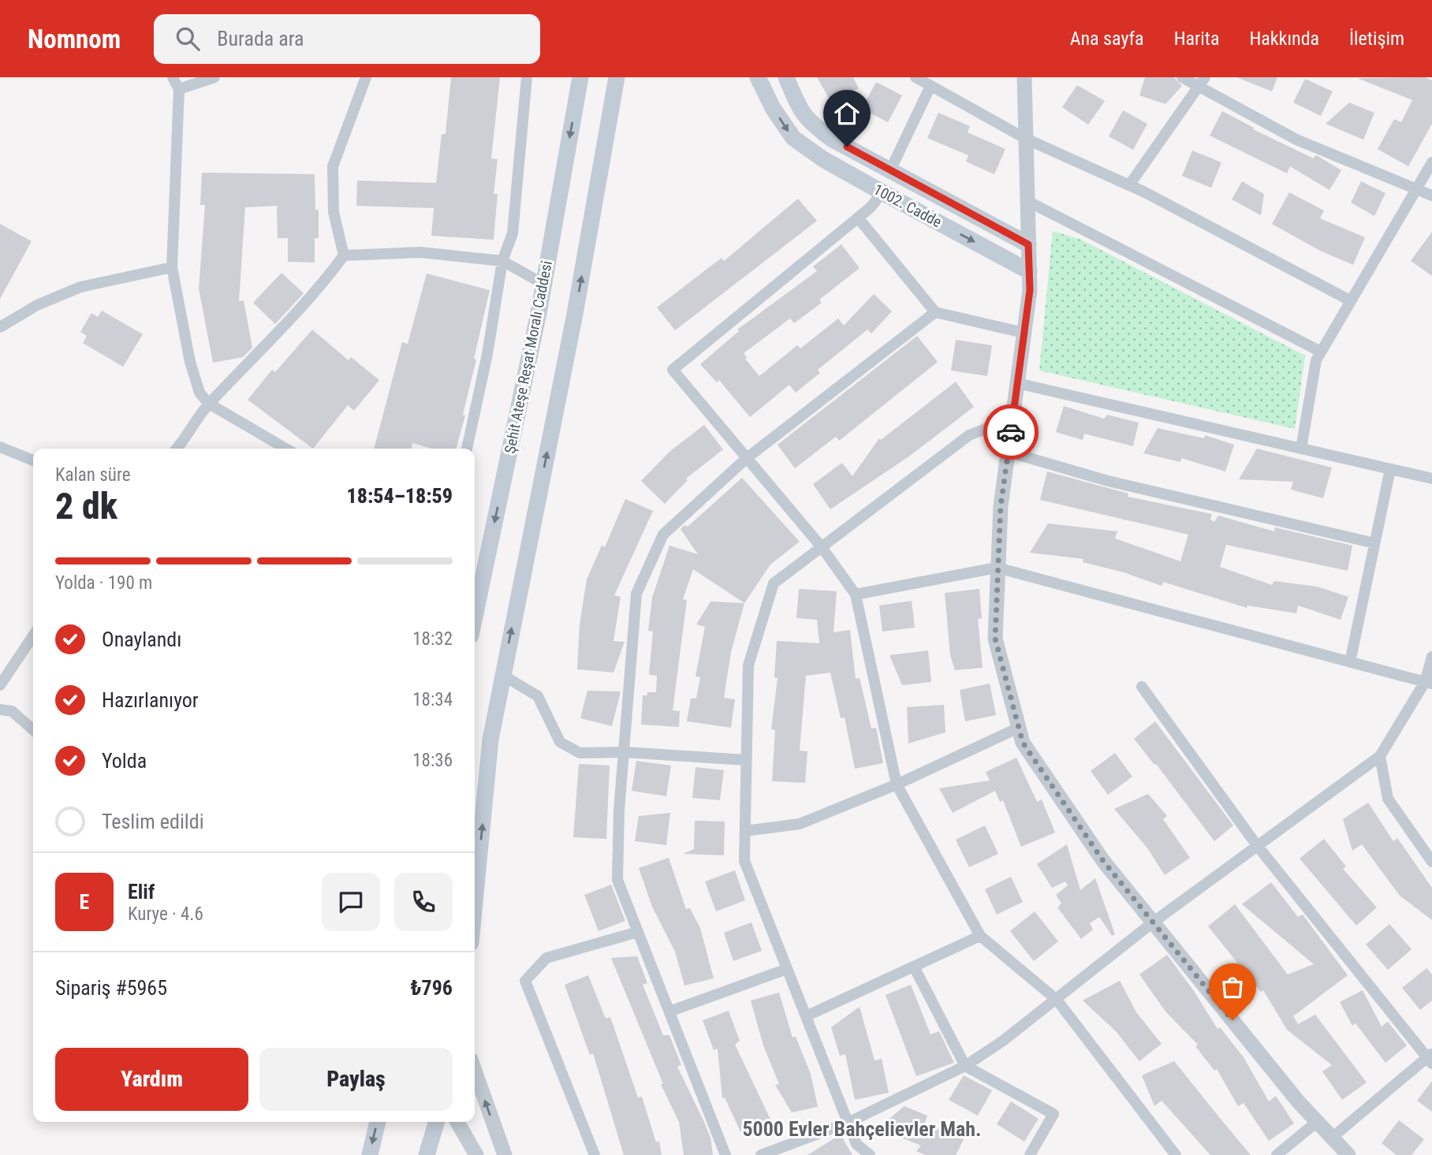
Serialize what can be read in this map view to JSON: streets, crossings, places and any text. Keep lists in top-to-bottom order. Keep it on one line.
{"streets":{"main road":["1002. Cadde","Şehit Ateşe Reşat Moralı Caddesi"]},"districts":["5000 Evler Bahçelievler Mah."],"page":{"header":"Nomnom","search":"Burada ara","nav":["Ana sayfa","Harita","Hakkında","İletişim"],"heading":["2 dk","Kalan süre","18:54–18:59"],"panel":["Elif","Kurye · 4.6","Sipariş #5965","₺796"],"bar":"Yolda · 190 m","list":[["Onaylandı","18:32"],["Hazırlanıyor","18:34"],["Yolda","18:36"],"Teslim edildi"],"round":"E","buttons":["Yardım","Paylaş"]}}
